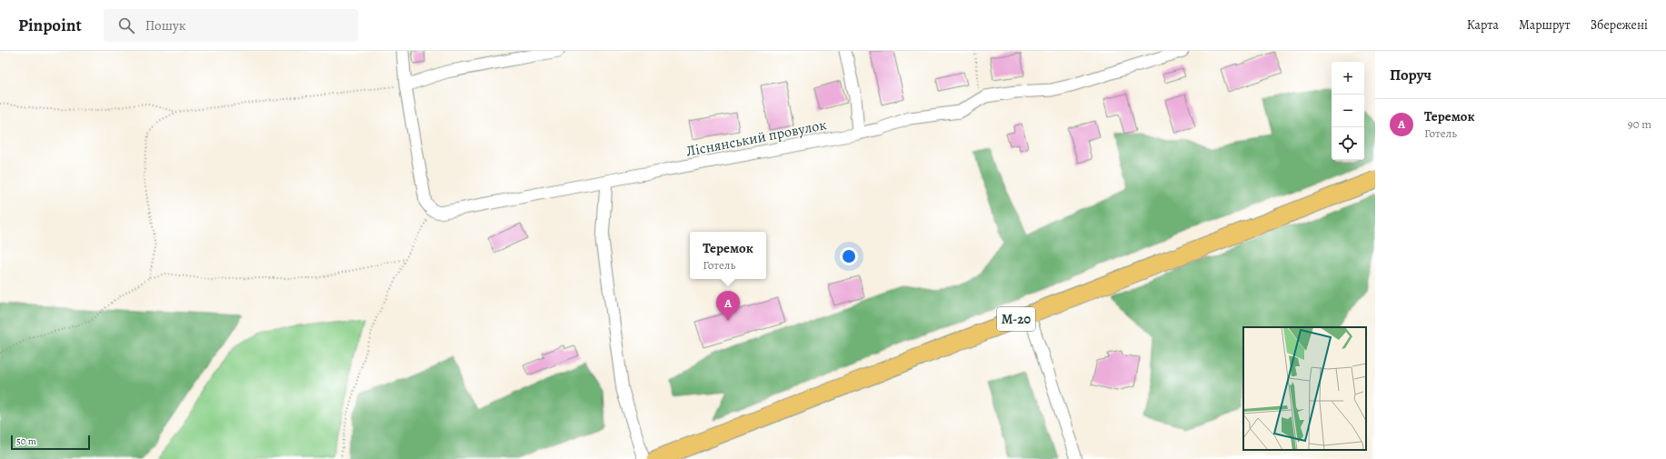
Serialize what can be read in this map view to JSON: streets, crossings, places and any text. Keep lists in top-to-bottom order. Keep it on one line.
{"streets":{"highway":["М-20"],"street":["Ліснянський провулок"]},"scale_bar":"50 m","page":{"header":"Pinpoint","search":"Пошук","nav":["Карта","Маршрут","Збережені"],"heading":"Поруч","map_buttons":["+","−"],"list":[{"mark":"A","name":"Теремок","note":"Готель","value":"90 m"}],"popup":["Теремок","Готель"],"pins":"A","scale":"50 m"}}
